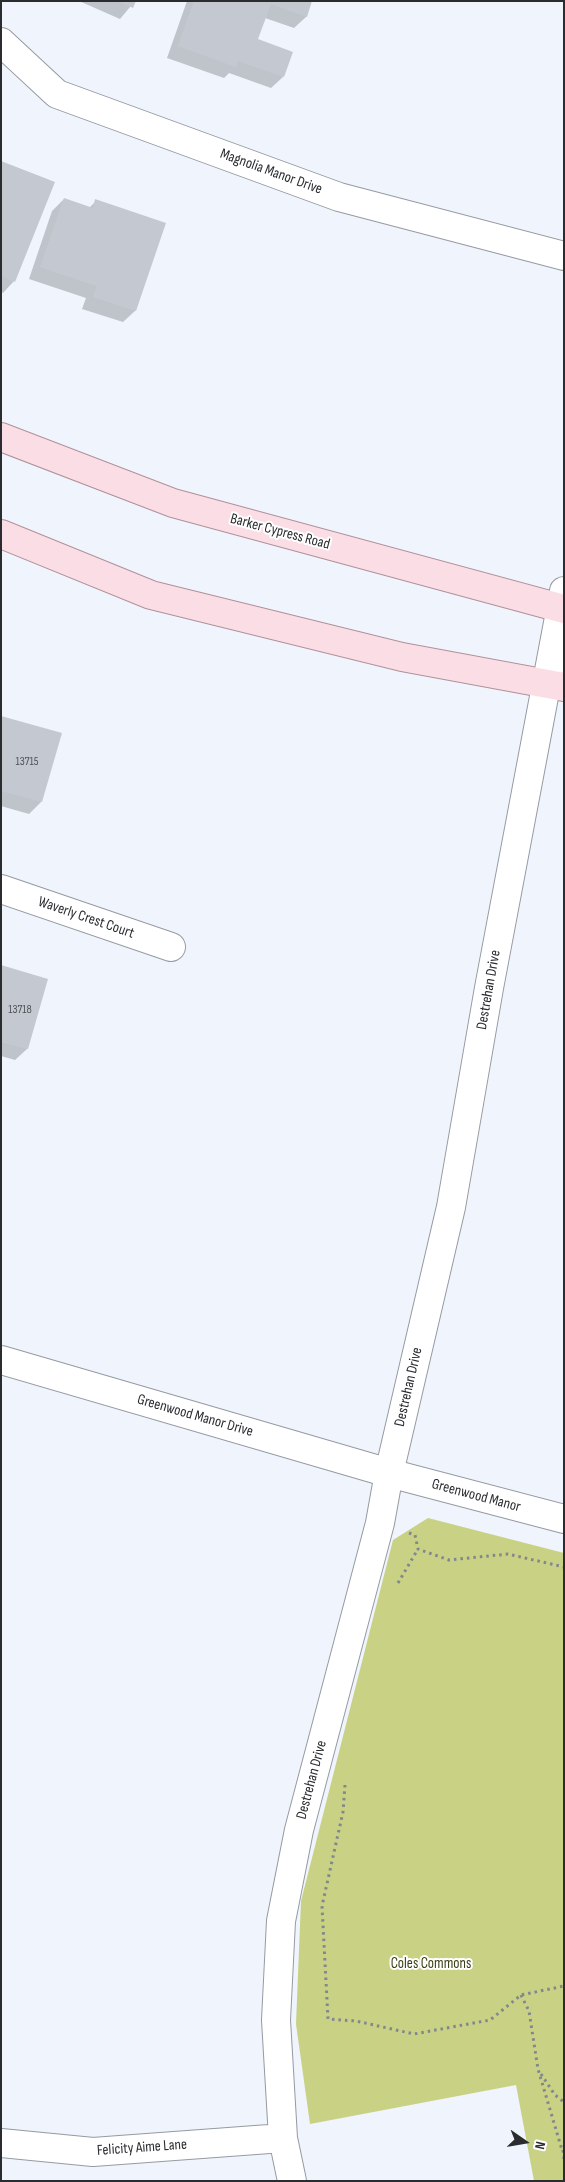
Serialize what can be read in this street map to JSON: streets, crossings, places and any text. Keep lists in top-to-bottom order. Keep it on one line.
{"streets":{"main road":["Barker Cypress Road"],"street":["Magnolia Manor Drive","Waverly Crest Court","Destrehan Drive","Greenwood Manor Drive","Greenwood Manor","Felicity Aime Lane"]},"crossings":[["Barker Cypress Road","Destrehan Drive"],["Destrehan Drive","Greenwood Manor Drive"],["Destrehan Drive","Greenwood Manor"],["Destrehan Drive","Felicity Aime Lane"],["Greenwood Manor Drive","Greenwood Manor"]],"parks":["Coles Commons"],"house_numbers":["13715","13718"],"north":"right"}
